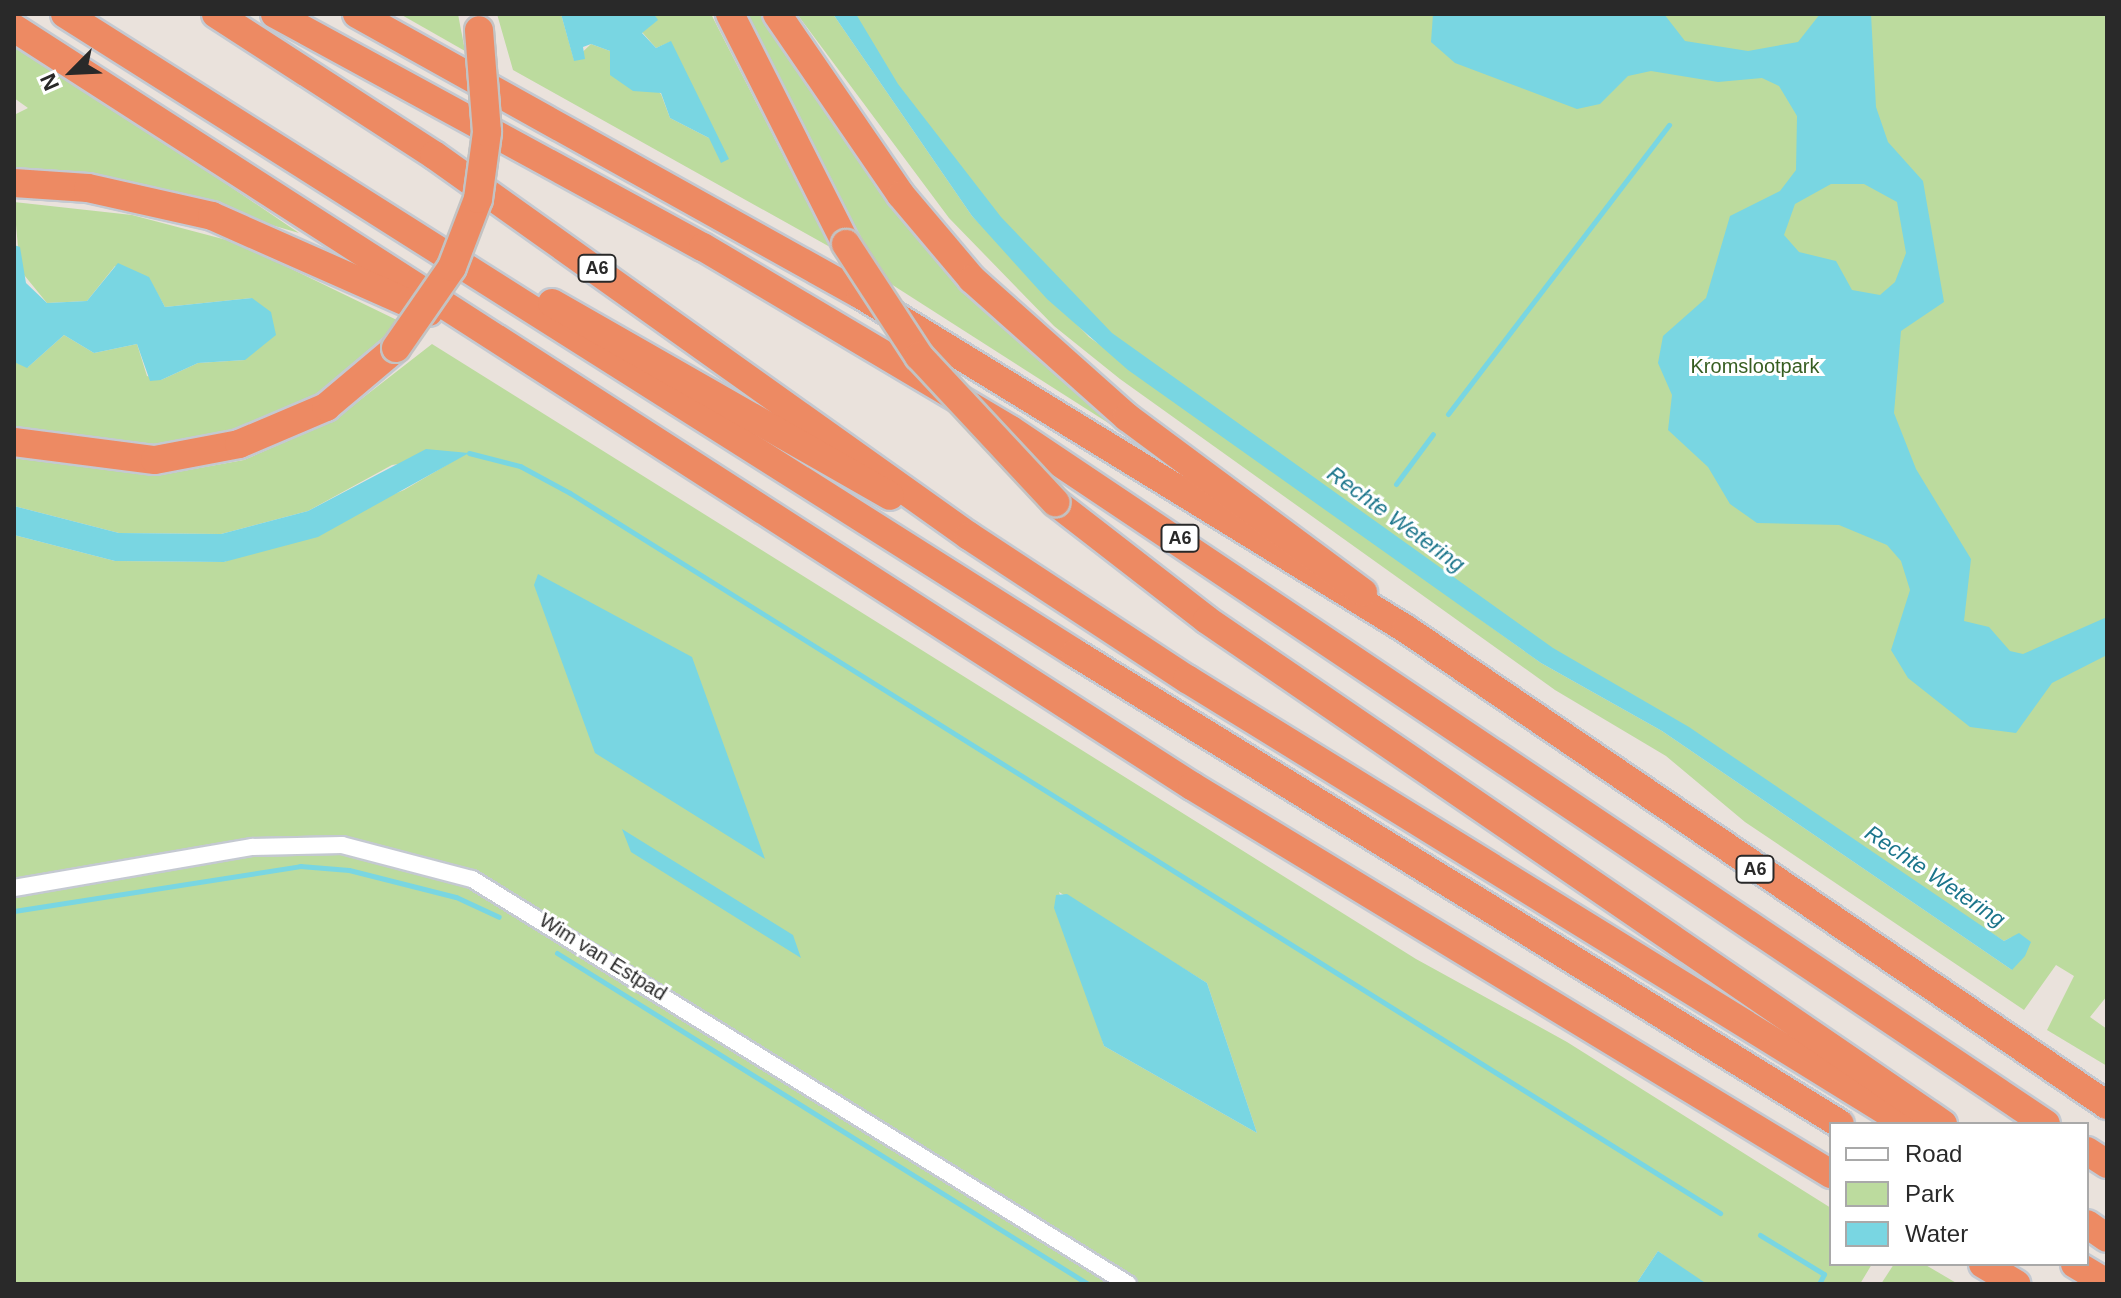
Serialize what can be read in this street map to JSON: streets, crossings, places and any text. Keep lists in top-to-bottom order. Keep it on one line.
{"streets":{"highway":["A6"],"street":["Wim van Estpad"]},"water":["Rechte Wetering"],"parks":["Kromslootpark"],"legend":["Road","Park","Water"],"north":"bottom left"}
